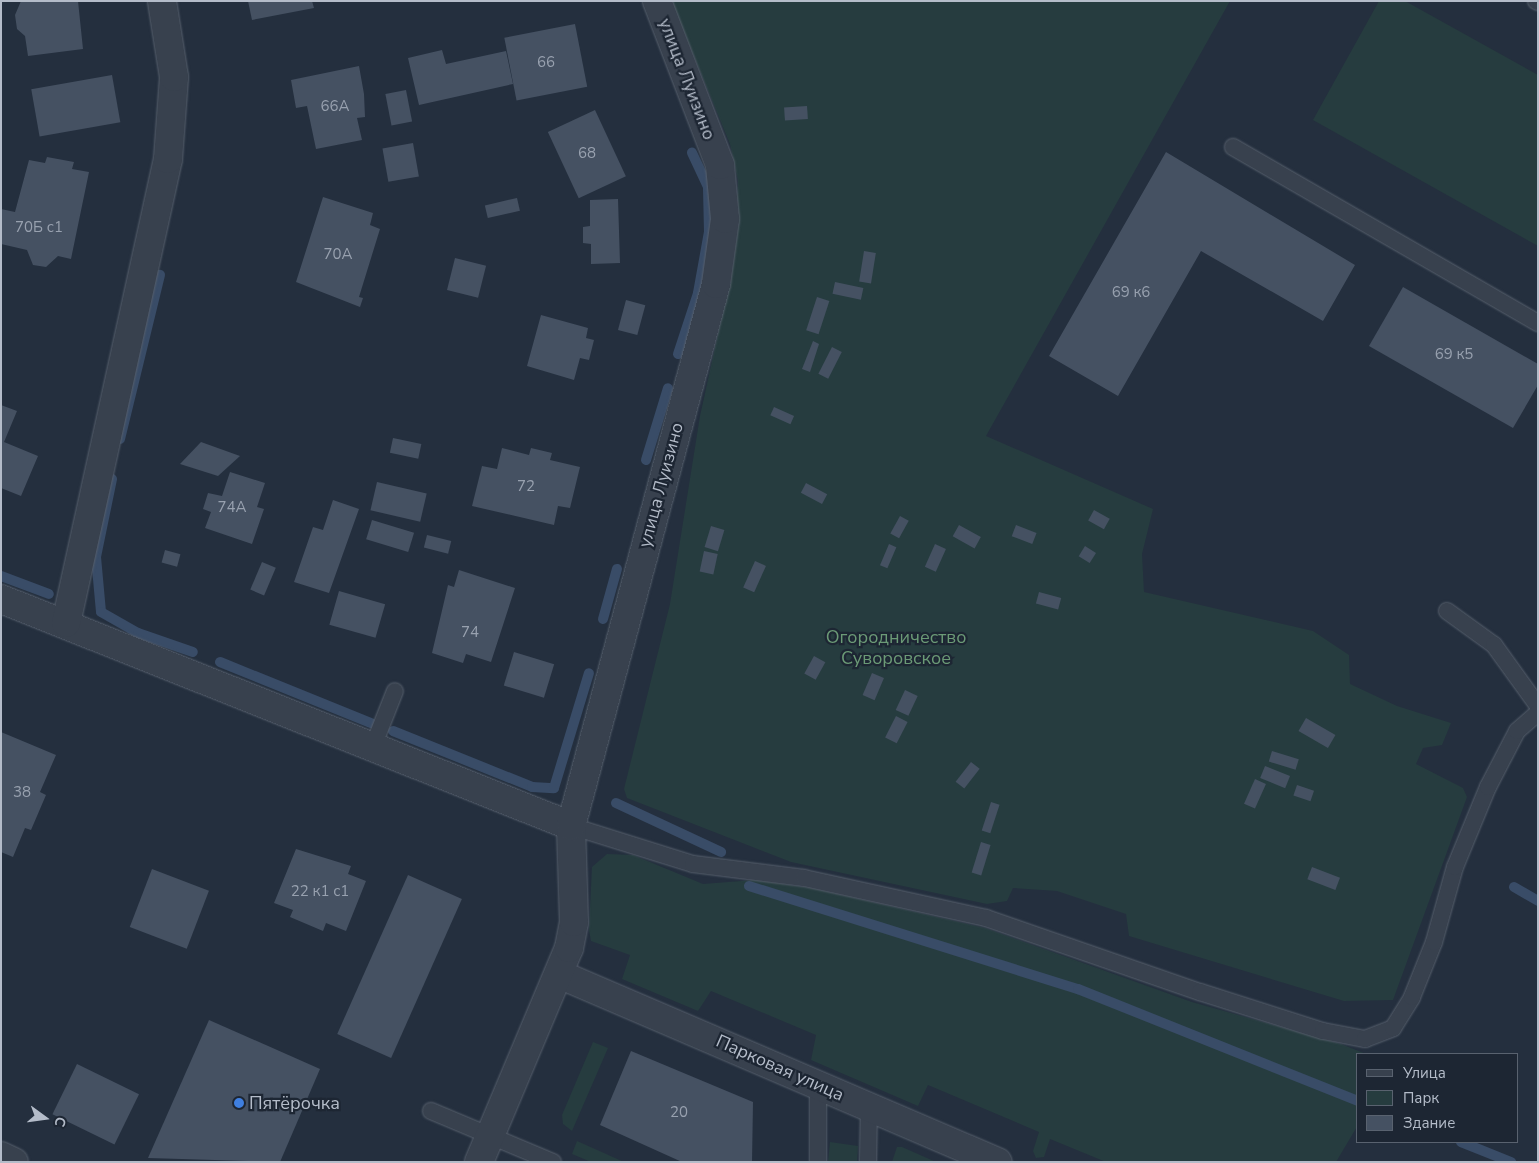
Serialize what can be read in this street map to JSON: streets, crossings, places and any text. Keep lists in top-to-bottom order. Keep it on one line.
{"streets":{"street":["улица Луизино","Парковая улица"]},"crossings":[["улица Луизино","Парковая улица"]],"parks":["Огородничество Суворовское"],"places":["Пятёрочка"],"house_numbers":["66","66А","68","70Б с1","70А","69 к6","69 к5","72","74А","74","38","22 к1 с1","20"],"legend":["Улица","Парк","Здание"],"north":"right"}
